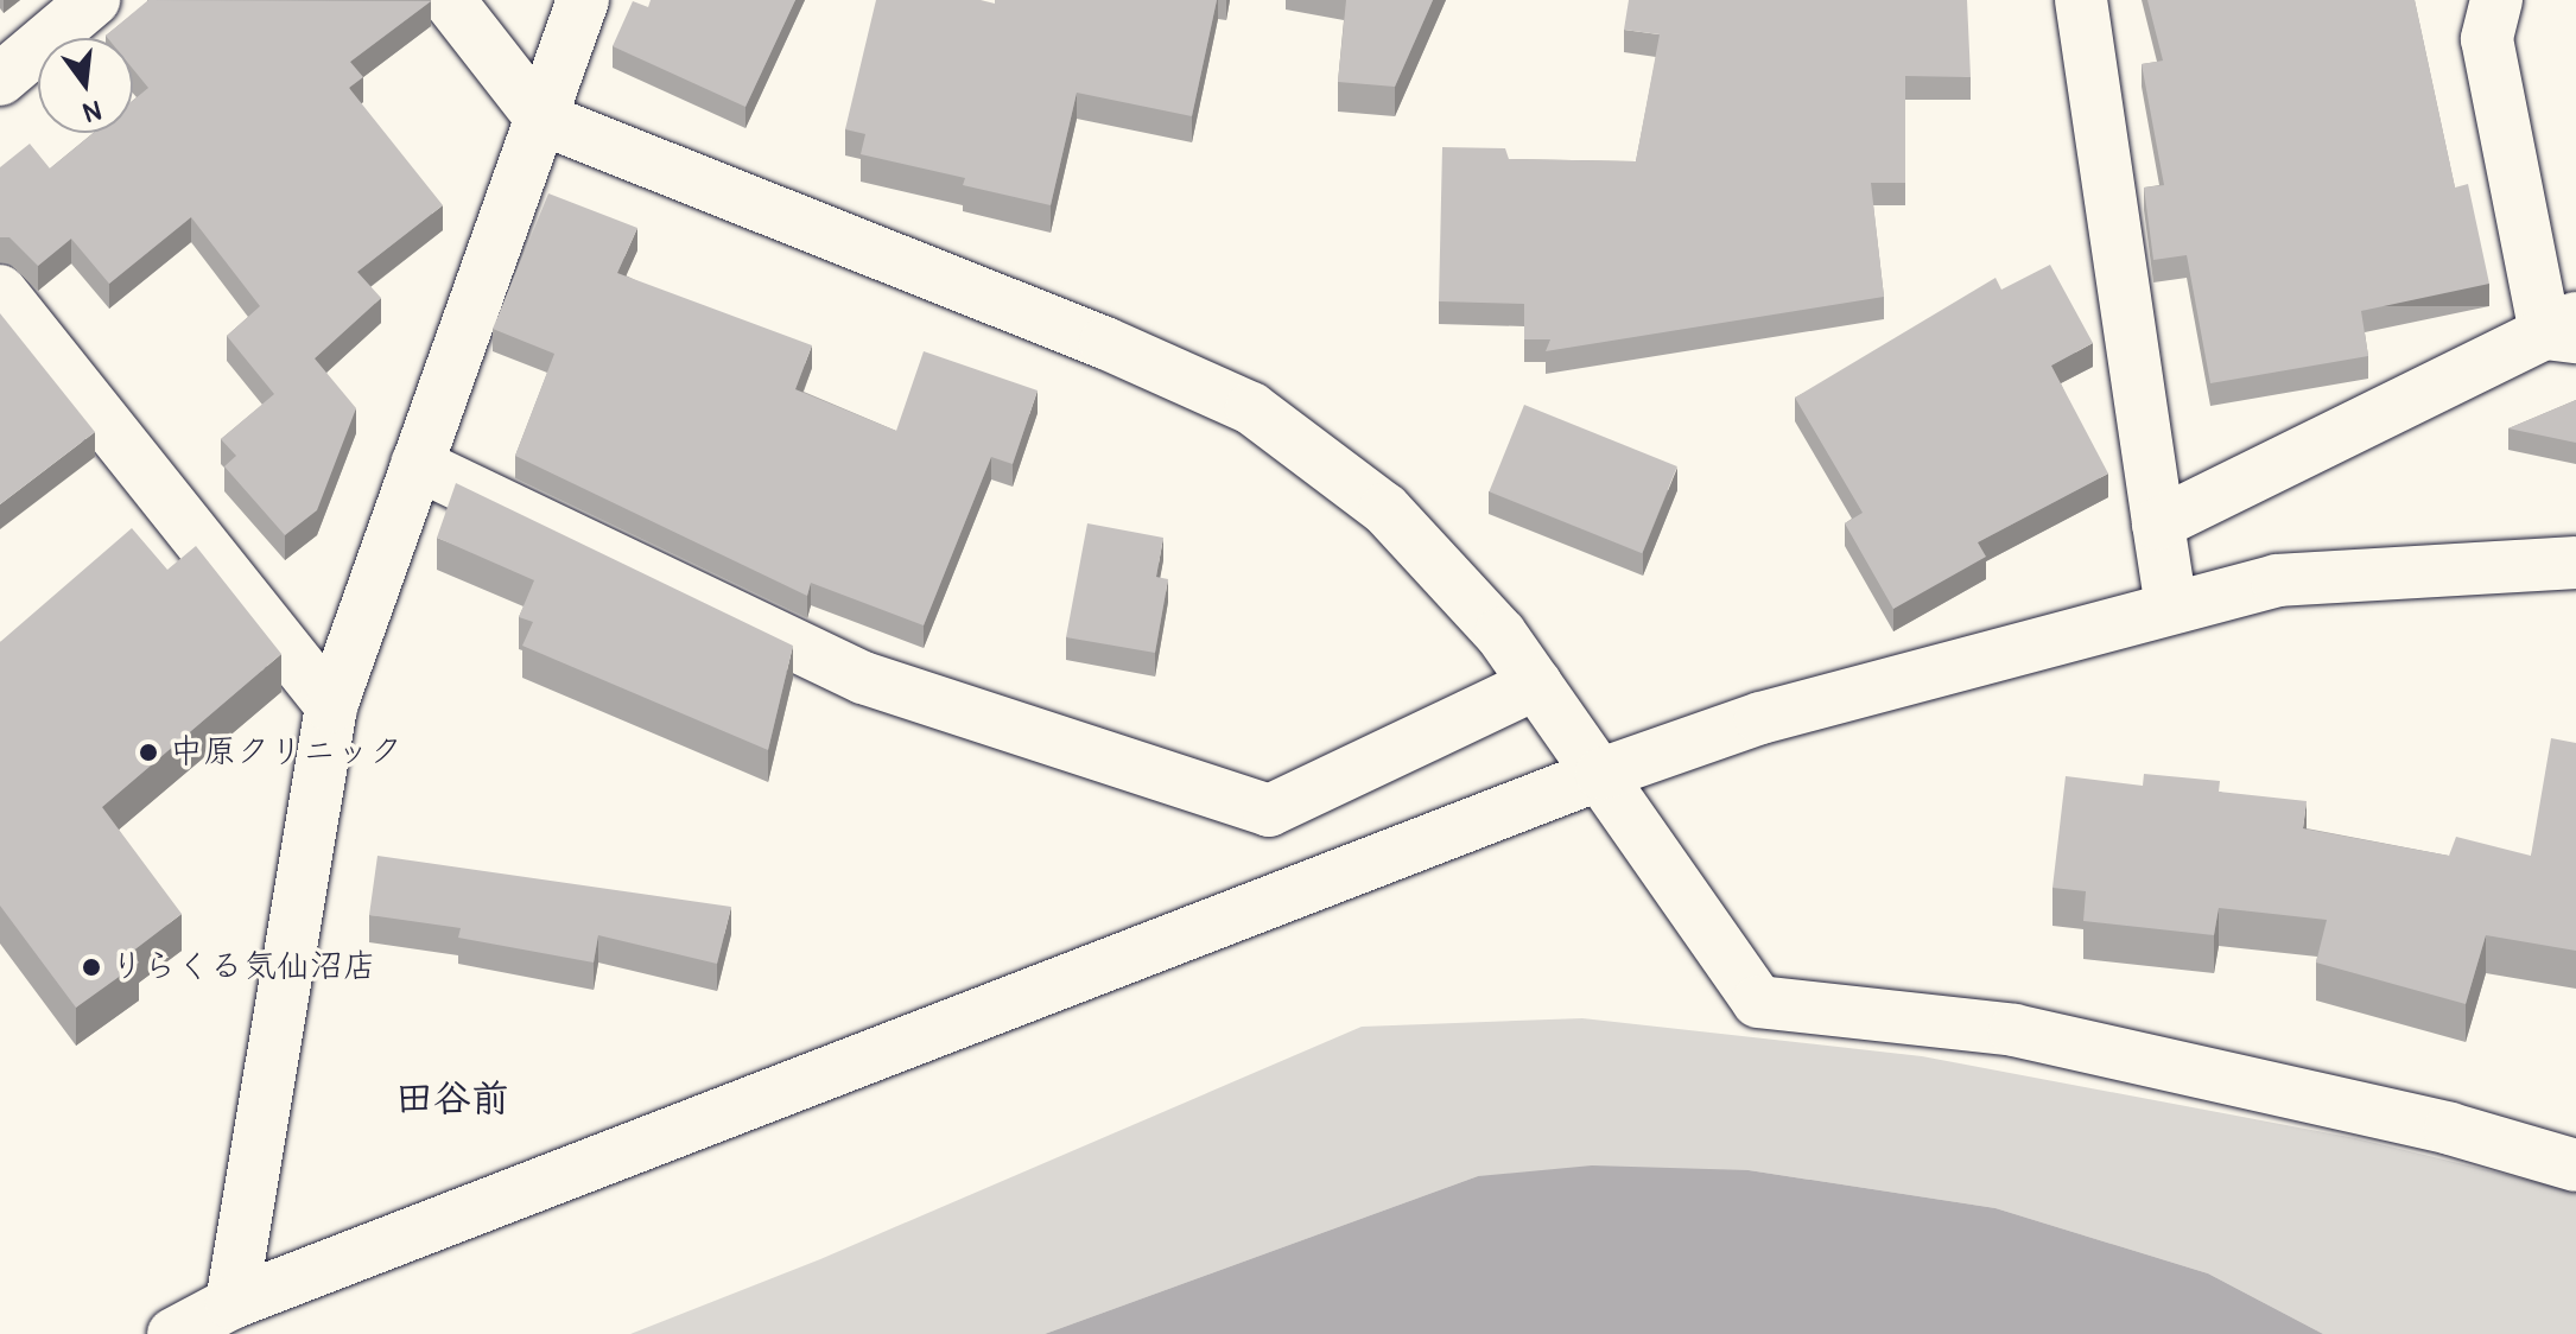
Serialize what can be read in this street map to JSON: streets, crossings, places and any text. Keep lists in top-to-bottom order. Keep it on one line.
{"districts":["田谷前"],"places":["中原クリニック","りらくる気仙沼店"],"north":"bottom"}
